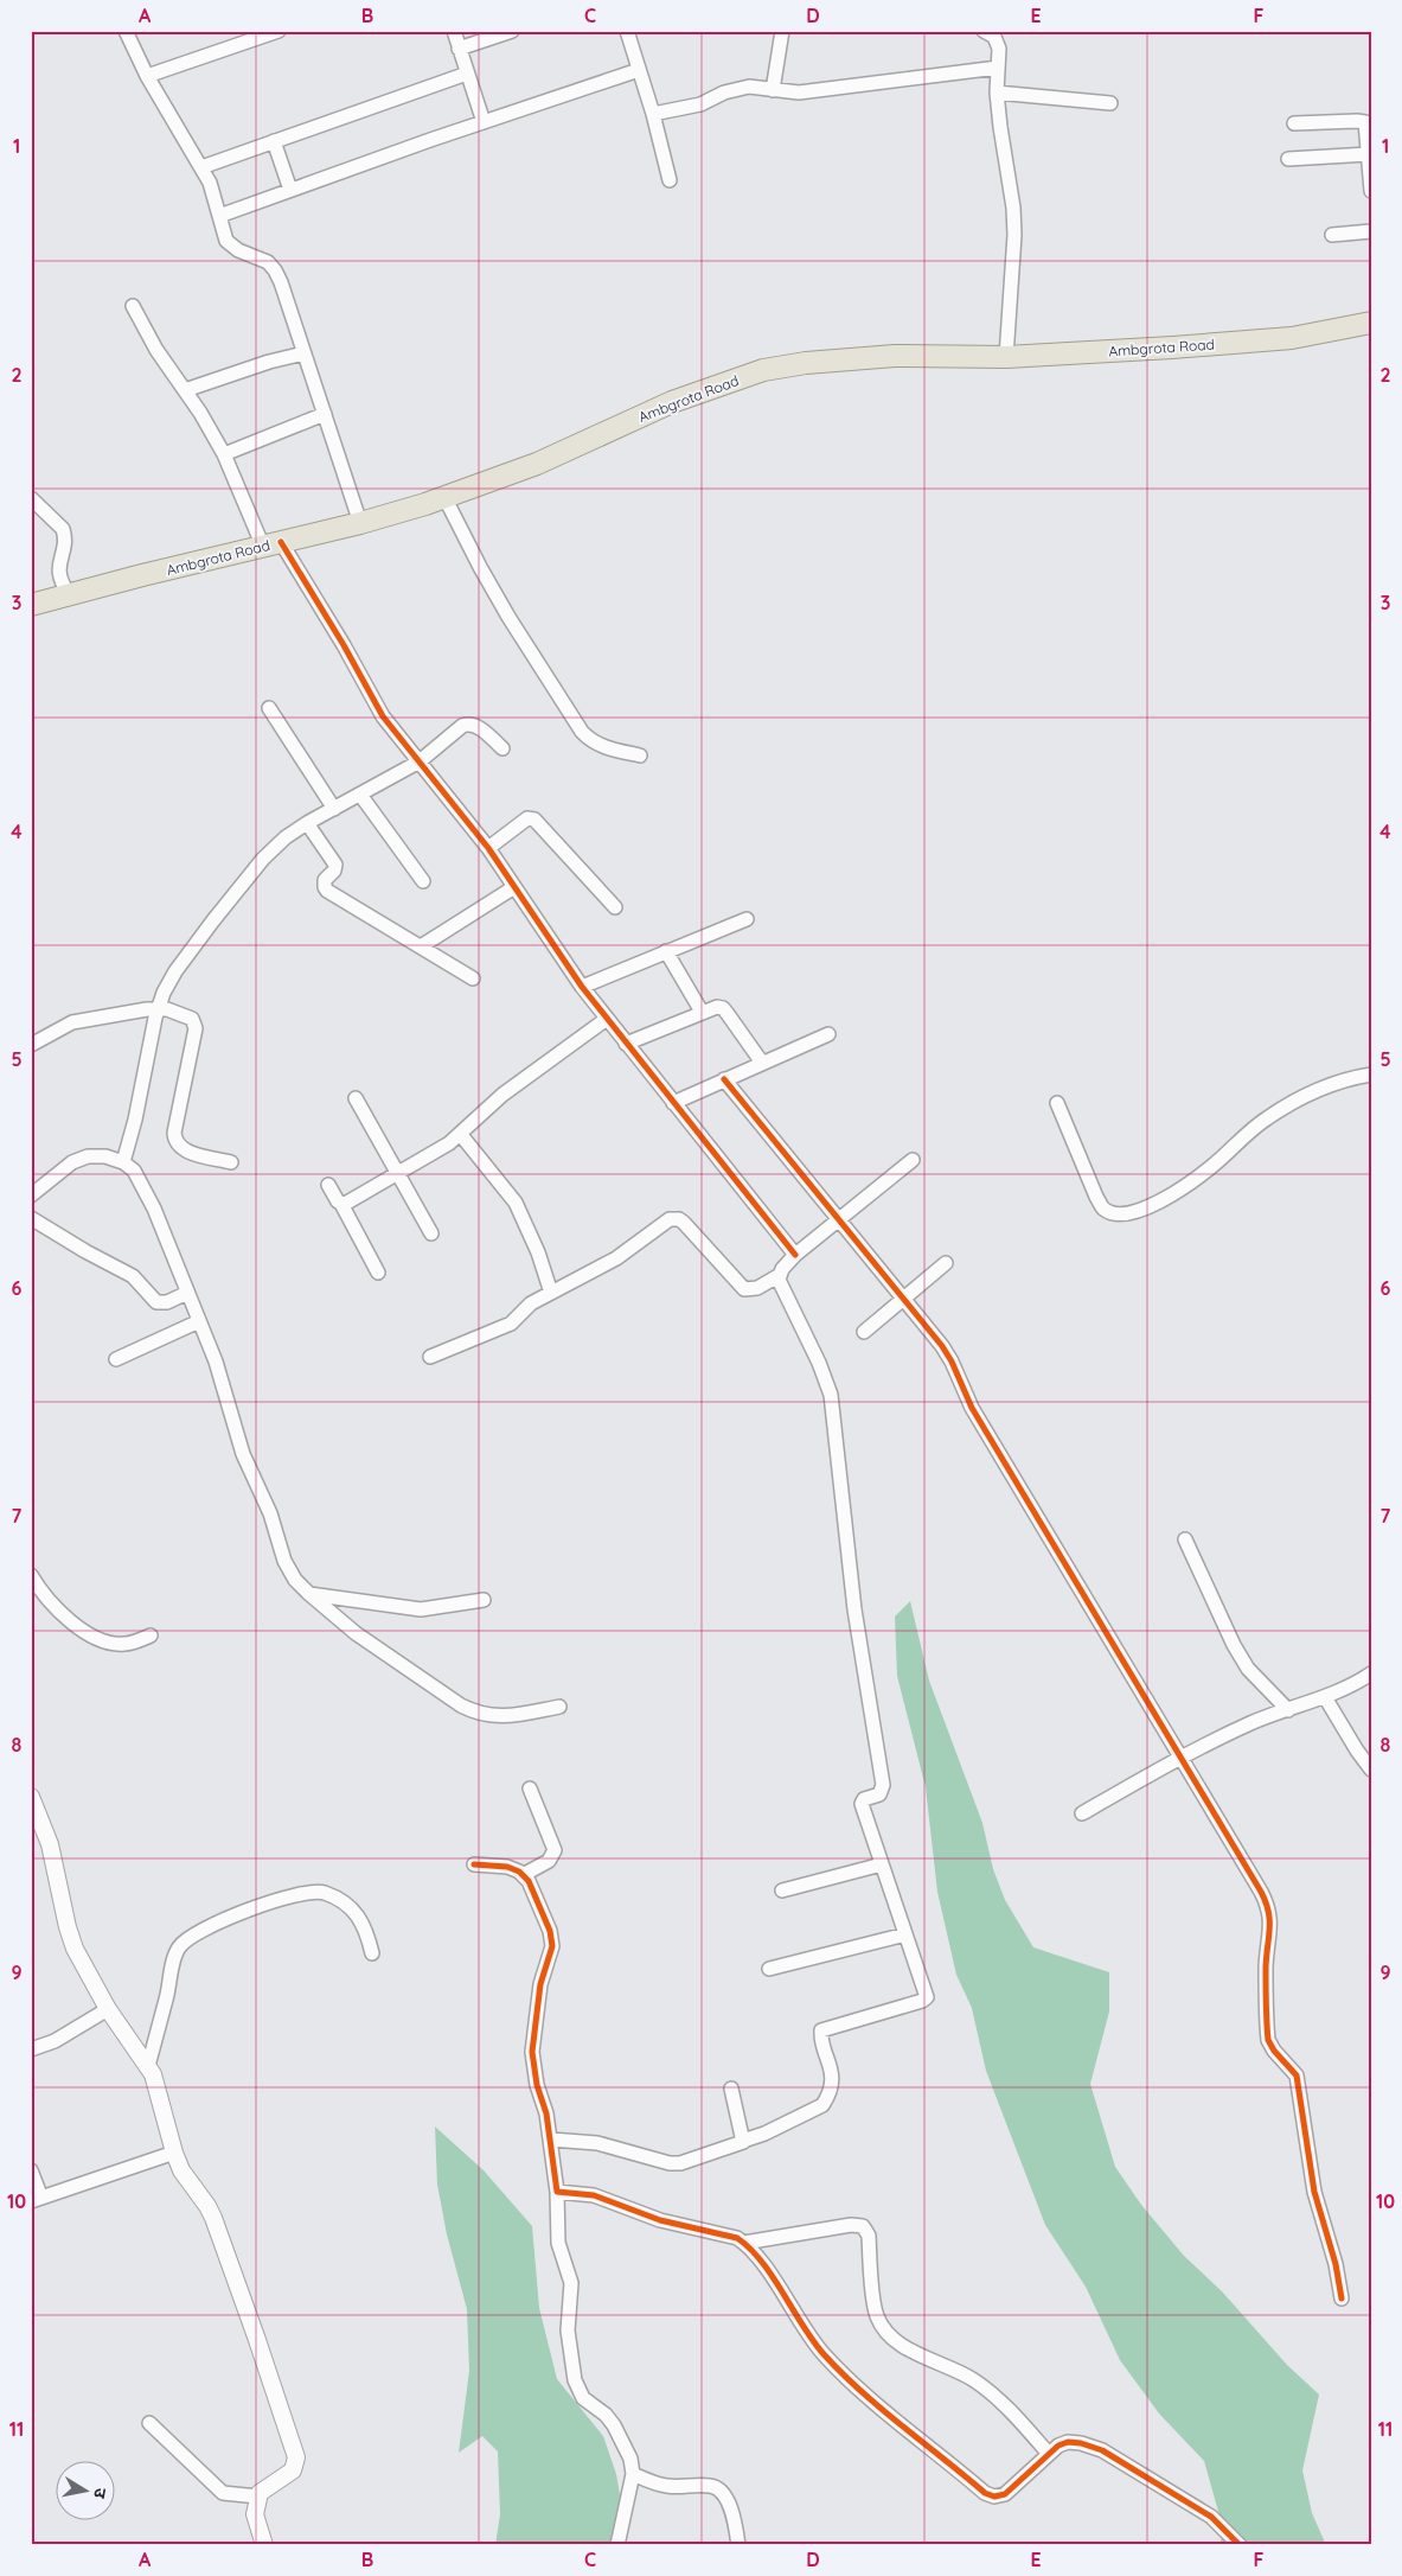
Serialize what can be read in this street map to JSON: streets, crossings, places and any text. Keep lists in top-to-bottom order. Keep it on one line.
{"streets":{"main road":["Ambgrota Road"]},"north":"right","grid":{"columns":["A","B","C","D","E","F"],"rows":["1","2","3","4","5","6","7","8","9","10","11"]}}
